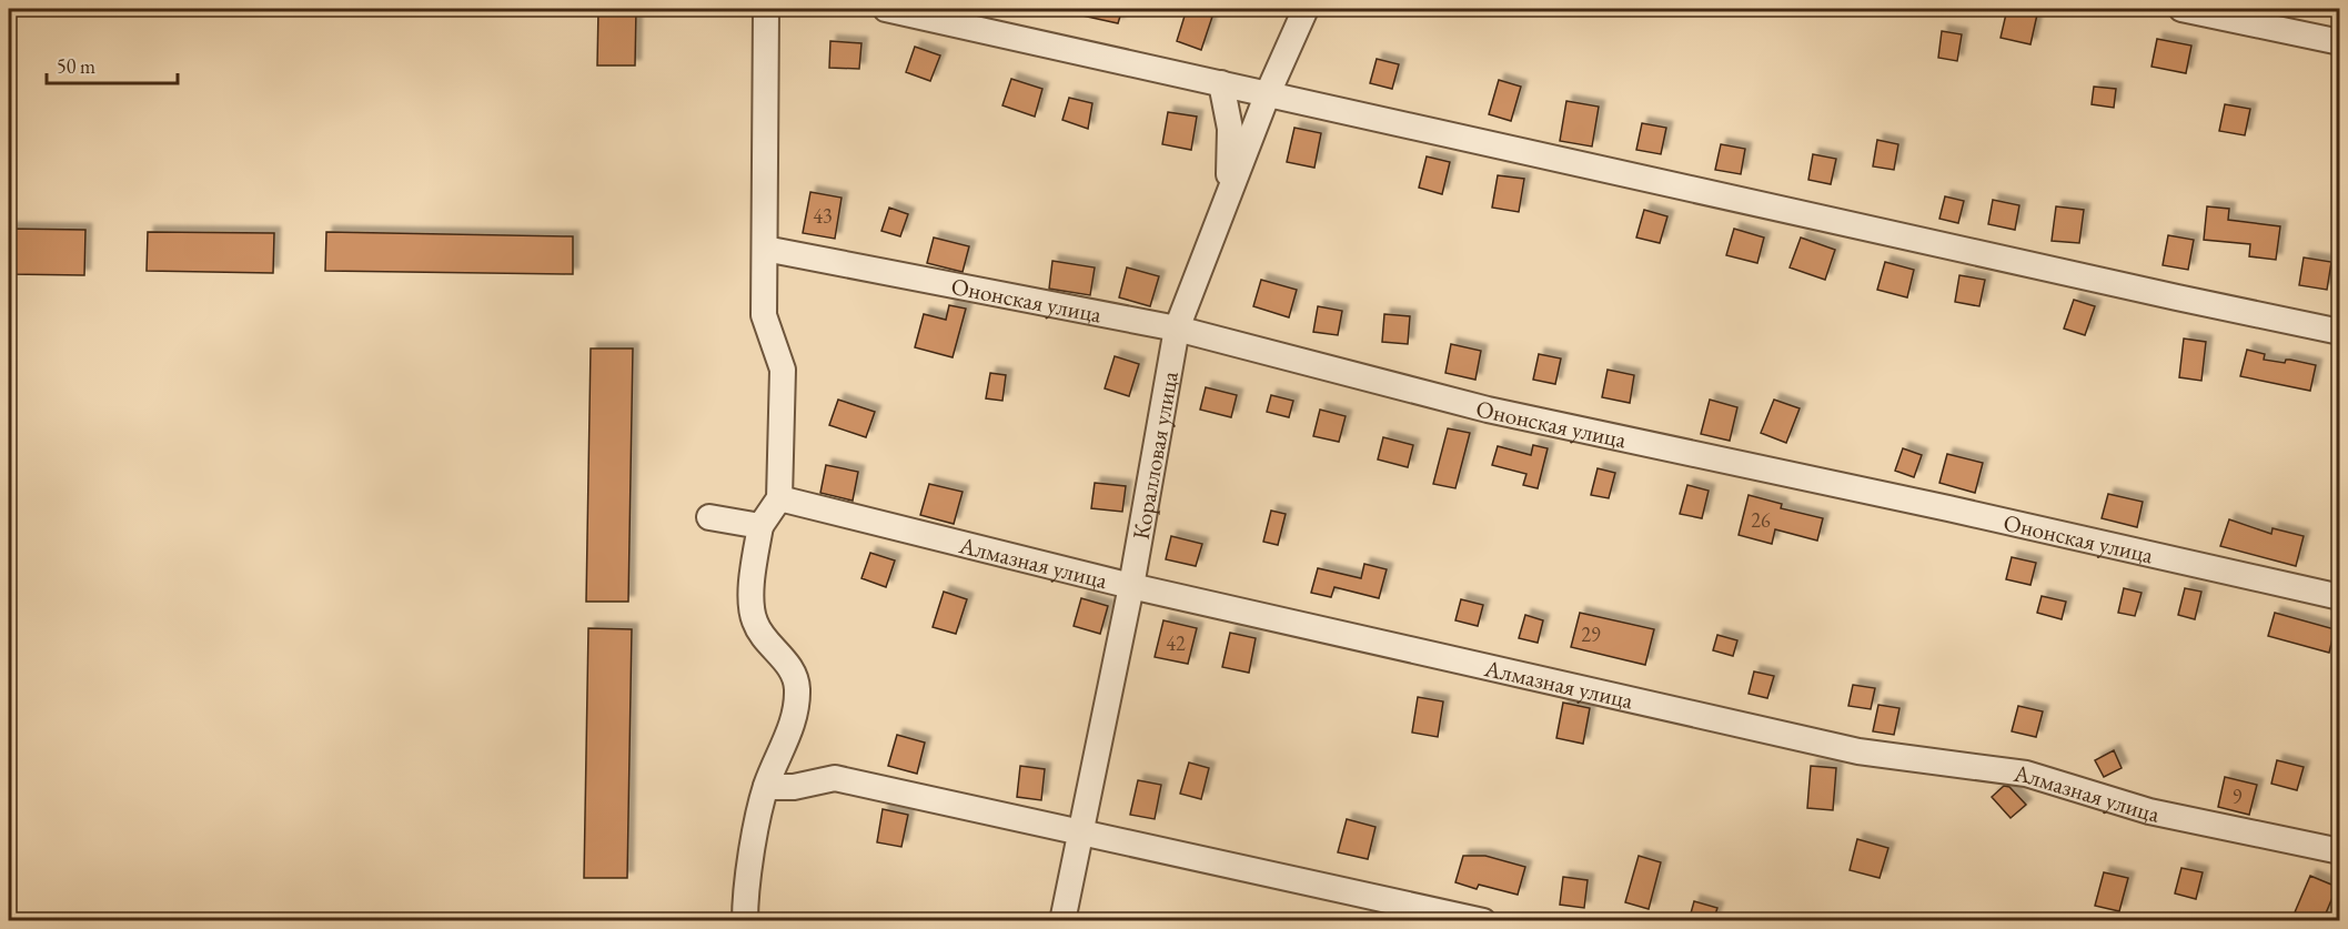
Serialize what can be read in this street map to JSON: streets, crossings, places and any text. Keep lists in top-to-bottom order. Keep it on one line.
{"streets":{"street":["Ононская улица","Коралловая улица","Алмазная улица"]},"crossings":[["Ононская улица","Коралловая улица"],["Коралловая улица","Алмазная улица"]],"house_numbers":["43","26","29","42","9"],"scale_bar":"50 m"}
